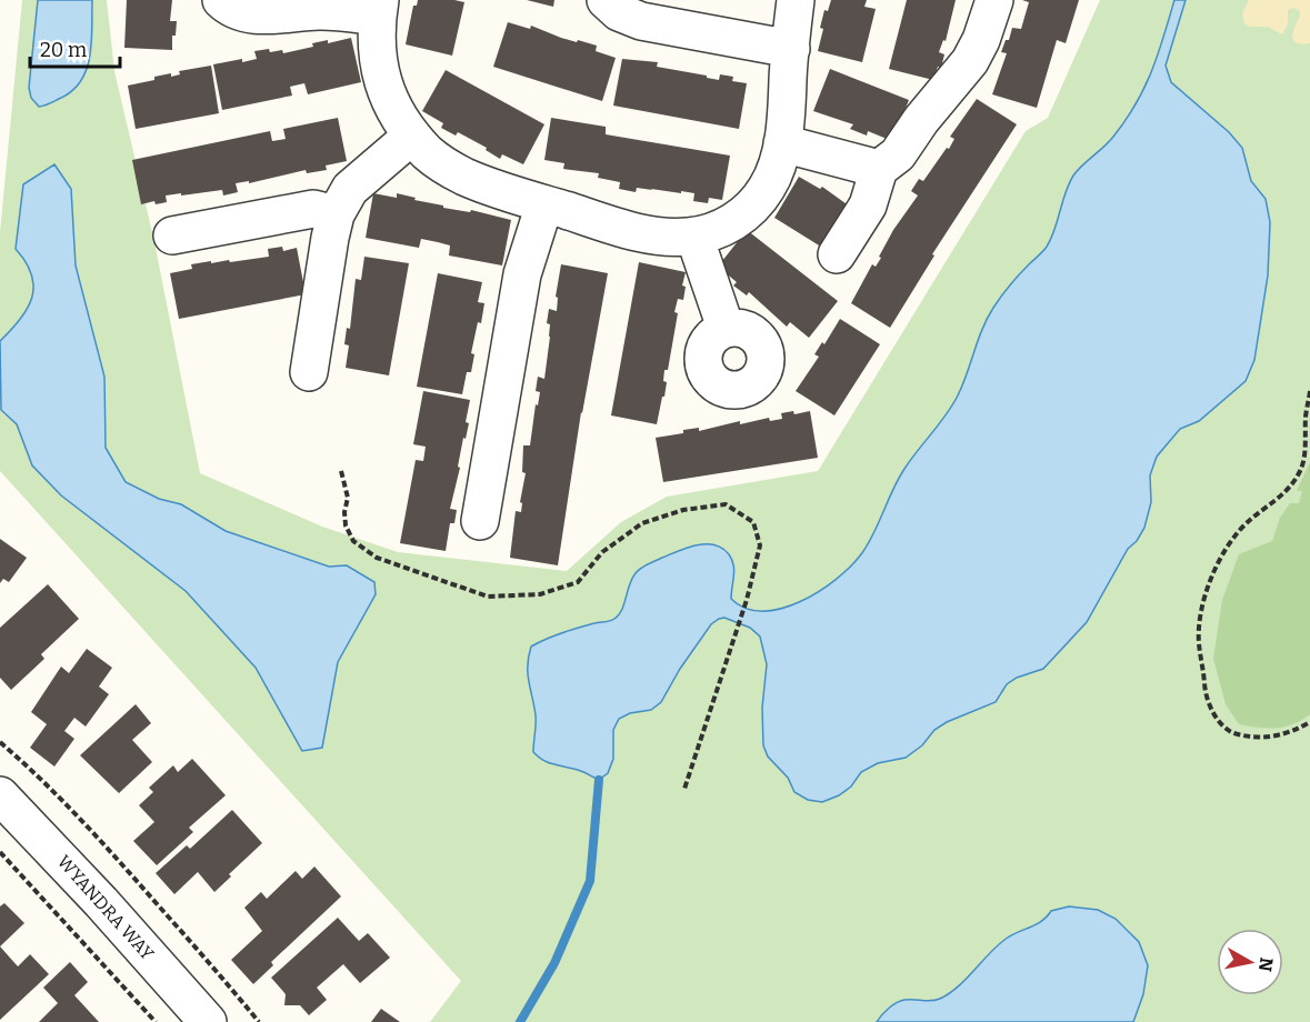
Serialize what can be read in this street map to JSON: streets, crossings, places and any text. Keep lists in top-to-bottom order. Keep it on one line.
{"streets":{"street":["WYANDRA WAY"]},"scale_bar":"20 m","north":"right"}
